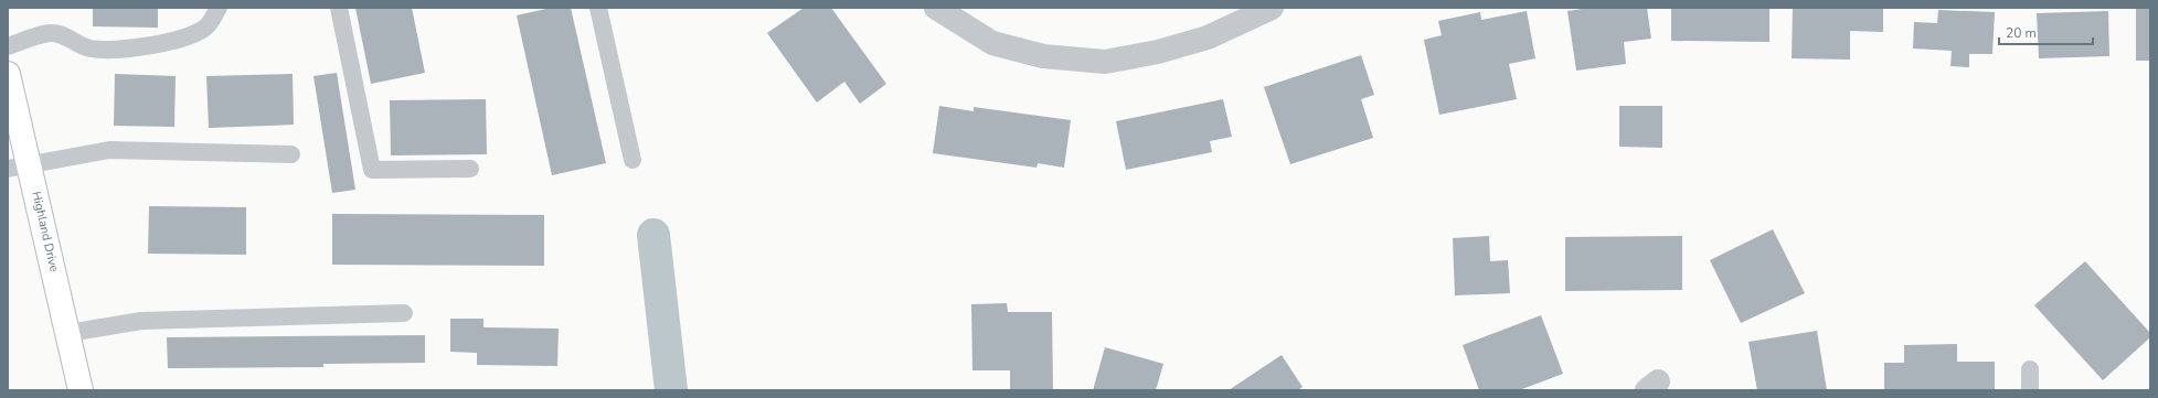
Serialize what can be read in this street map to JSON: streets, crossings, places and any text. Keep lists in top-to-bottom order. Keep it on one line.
{"streets":{"main road":["Highland Drive"]},"scale_bar":"20 m"}
